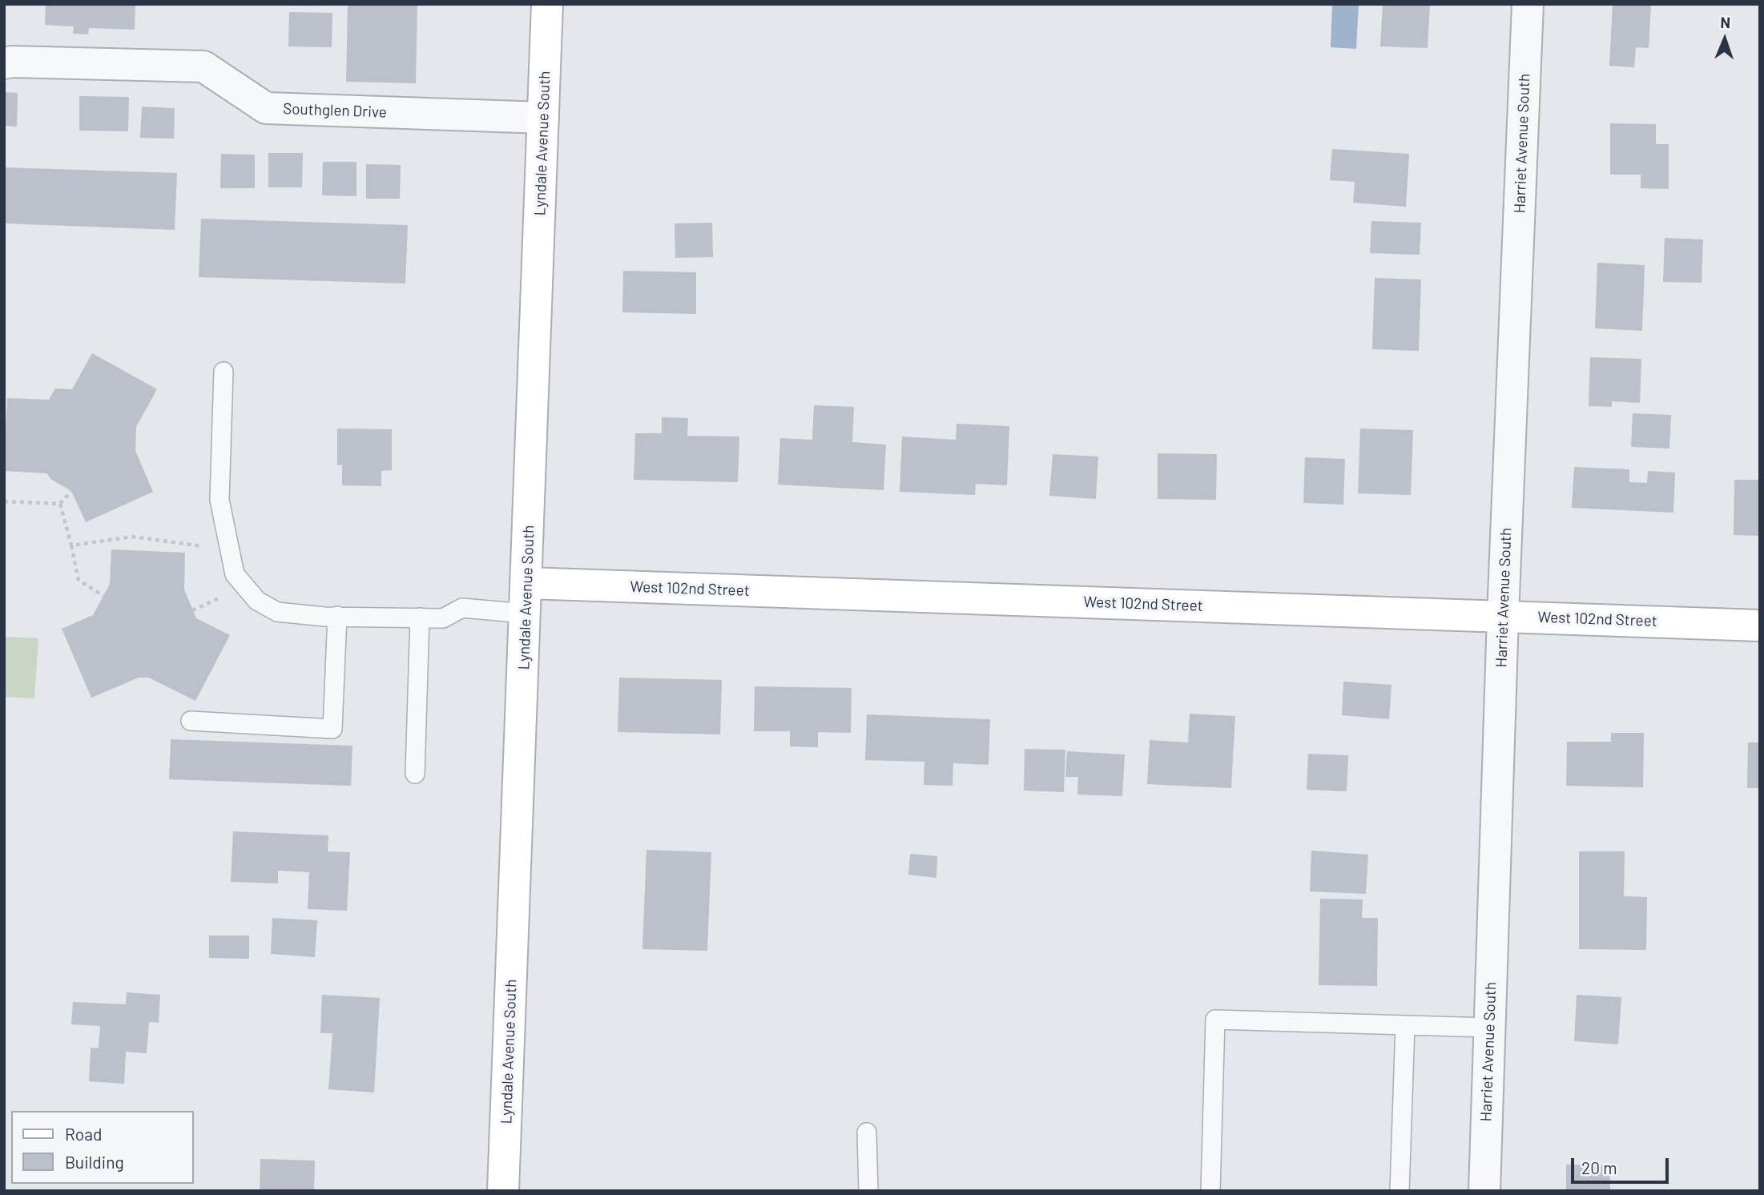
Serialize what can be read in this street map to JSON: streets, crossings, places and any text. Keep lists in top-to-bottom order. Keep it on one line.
{"streets":{"street":["Southglen Drive","Lyndale Avenue South","Harriet Avenue South","West 102nd Street"]},"crossings":[["Southglen Drive","Lyndale Avenue South"],["Lyndale Avenue South","West 102nd Street"],["Harriet Avenue South","West 102nd Street"]],"legend":["Road","Building"],"scale_bar":"20 m","north":"top"}
